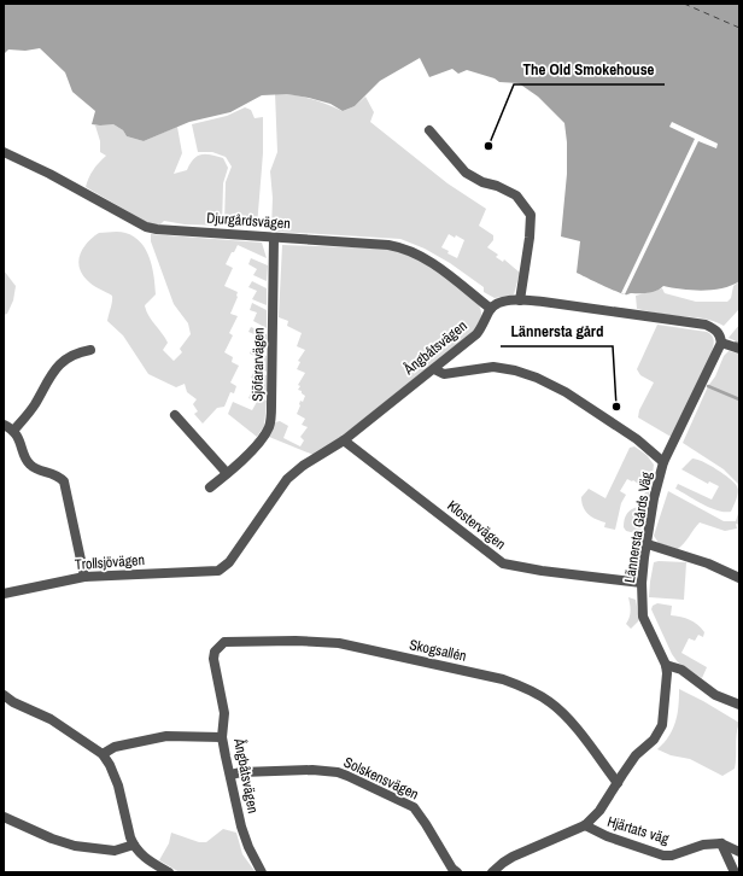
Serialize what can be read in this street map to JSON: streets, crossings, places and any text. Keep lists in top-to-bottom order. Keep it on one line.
{"streets":{"street":["Djurgårdsvägen","Ångbåtsvägen","Sjöfararvägen","Klostervägen","Lännersta Gårds Väg","Trollsjövägen","Skogsallén","Solskensvägen","Hjärtats väg"]},"crossings":[["Djurgårdsvägen","Ångbåtsvägen"],["Djurgårdsvägen","Sjöfararvägen"],["Ångbåtsvägen","Klostervägen"],["Ångbåtsvägen","Trollsjövägen"],["Ångbåtsvägen","Skogsallén"],["Ångbåtsvägen","Solskensvägen"],["Klostervägen","Lännersta Gårds Väg"],["Lännersta Gårds Väg","Skogsallén"],["Lännersta Gårds Väg","Hjärtats väg"]],"places":["The Old Smokehouse","Lännersta gård"]}
